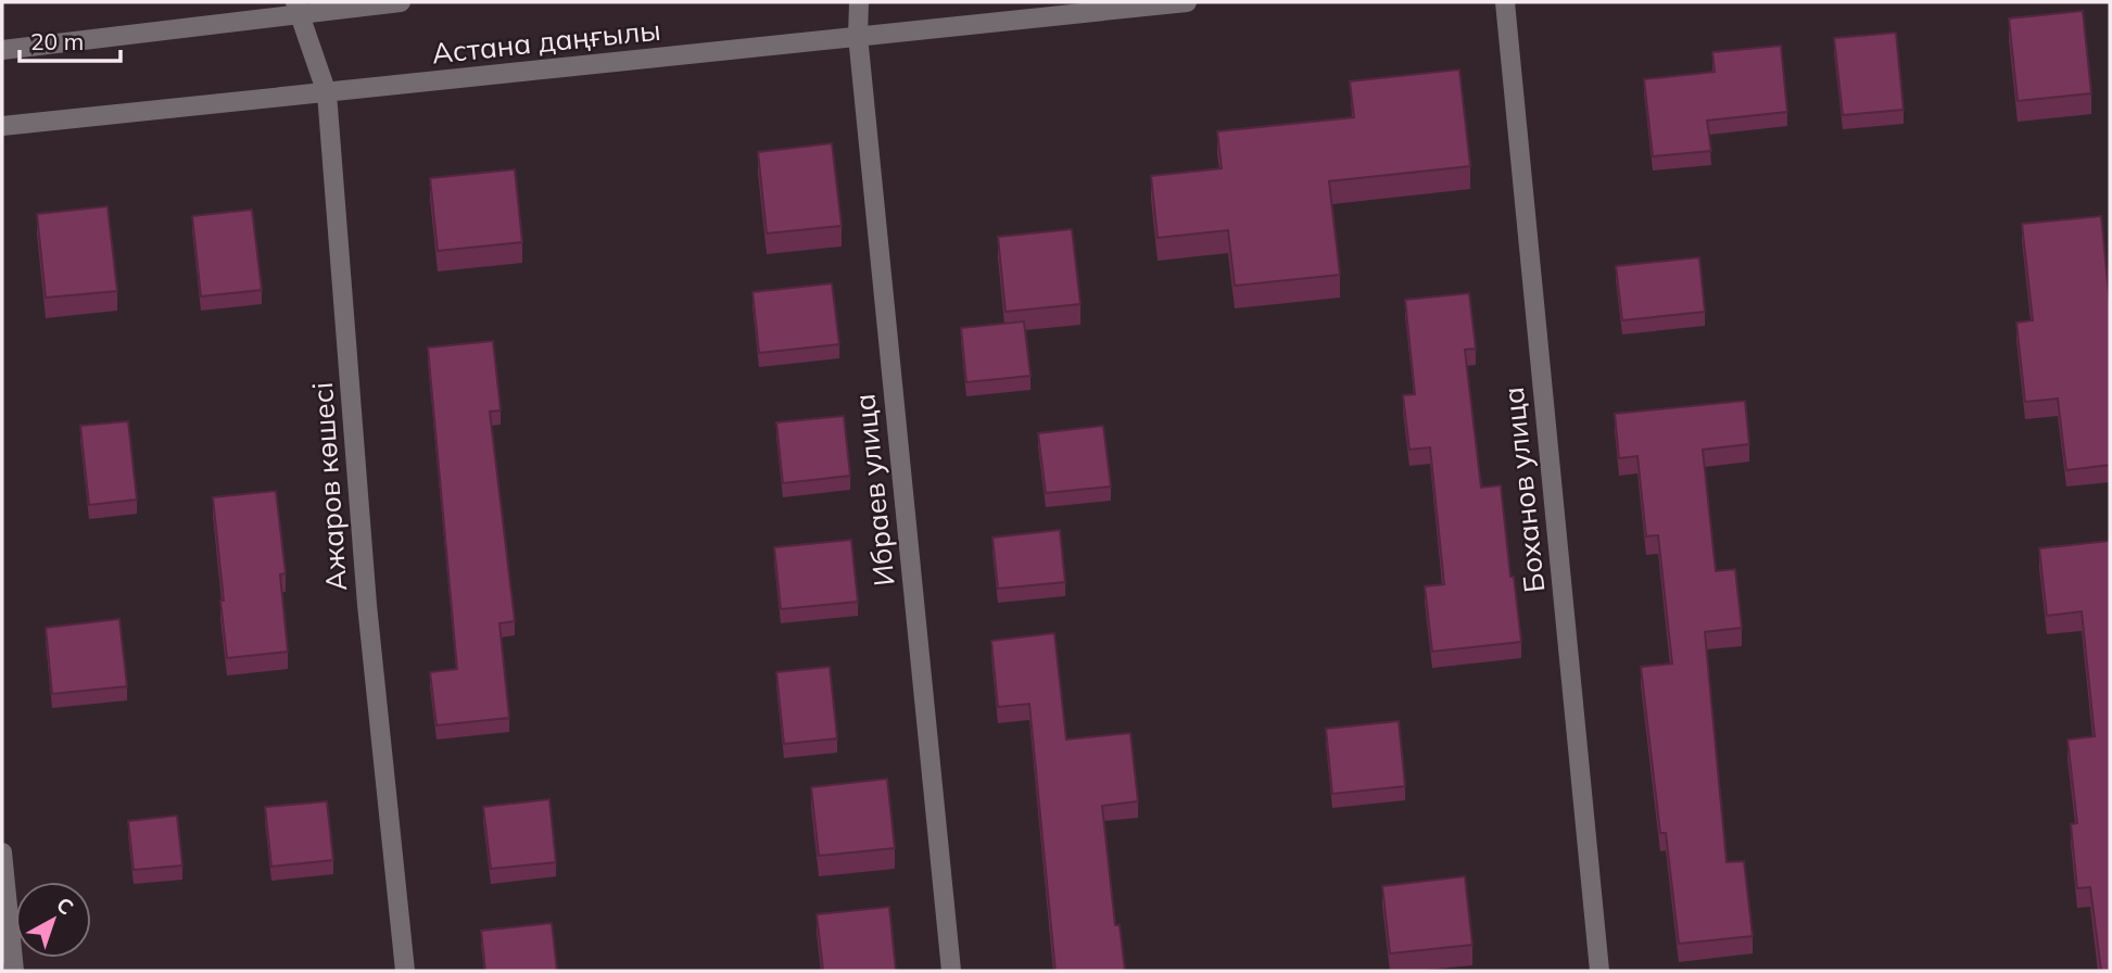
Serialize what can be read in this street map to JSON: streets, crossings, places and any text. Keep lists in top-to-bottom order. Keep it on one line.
{"streets":{"street":["Астана даңғылы","Ажаров көшесі","Ибраев улица","Боханов улица"]},"crossings":[["Астана даңғылы","Ажаров көшесі"],["Астана даңғылы","Ибраев улица"]],"scale_bar":"20 m","north":"top right"}
